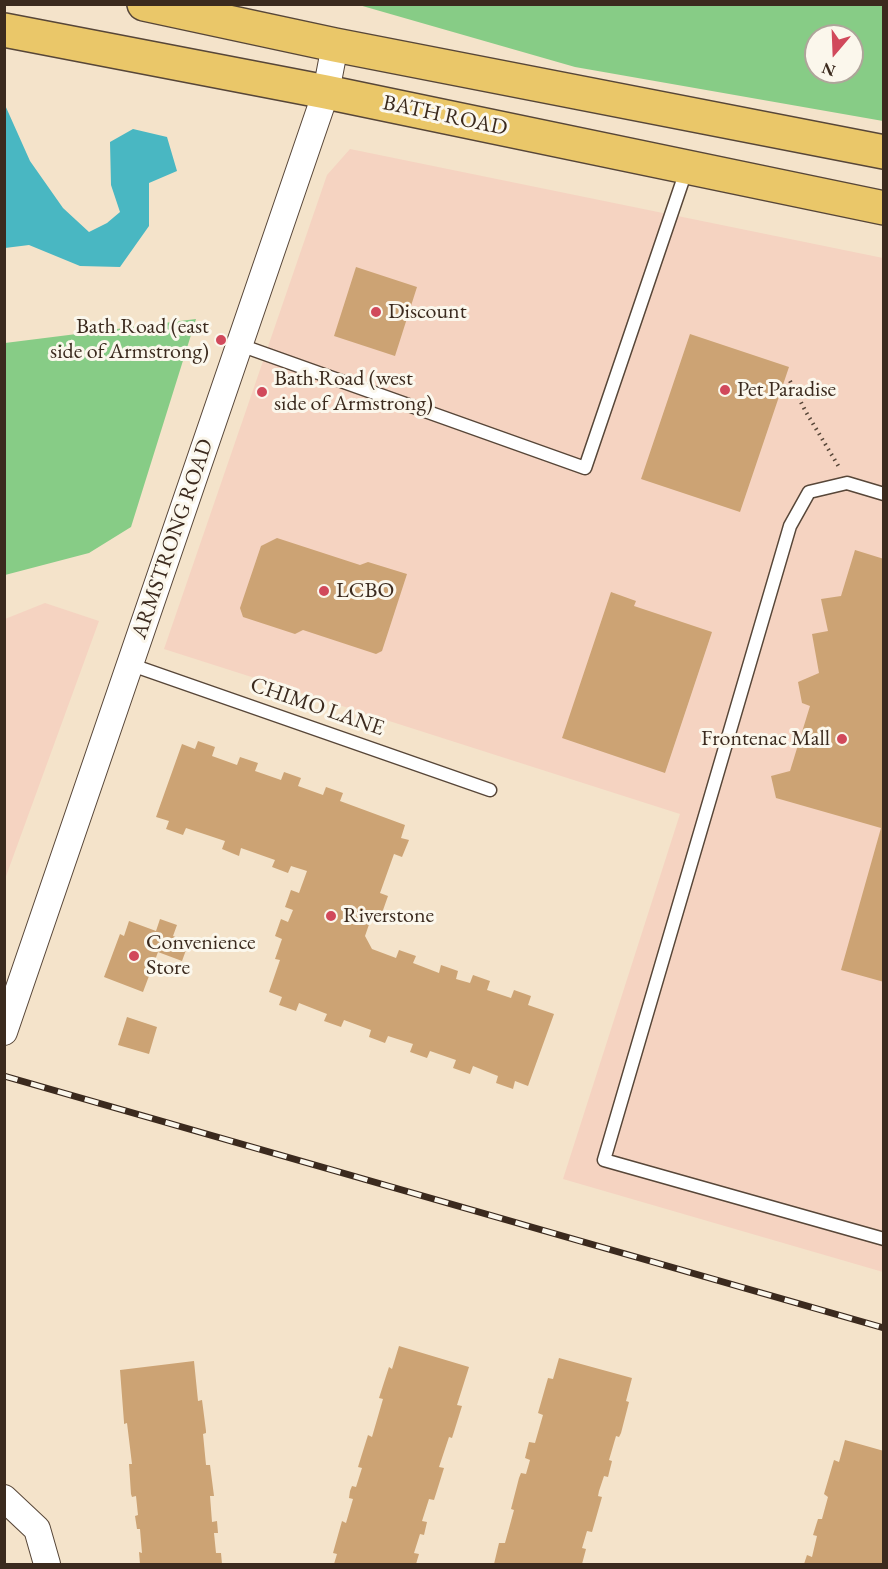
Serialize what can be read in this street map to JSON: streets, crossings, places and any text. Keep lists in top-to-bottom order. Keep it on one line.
{"streets":{"main road":["BATH ROAD"],"street":["ARMSTRONG ROAD"],"lane":["CHIMO LANE"]},"crossings":[["BATH ROAD","ARMSTRONG ROAD"],["ARMSTRONG ROAD","CHIMO LANE"]],"places":["Discount","Bath Road (east side of Armstrong)","Pet Paradise","Bath Road (west side of Armstrong)","LCBO","Frontenac Mall","Riverstone","Convenience Store"],"north":"bottom"}
